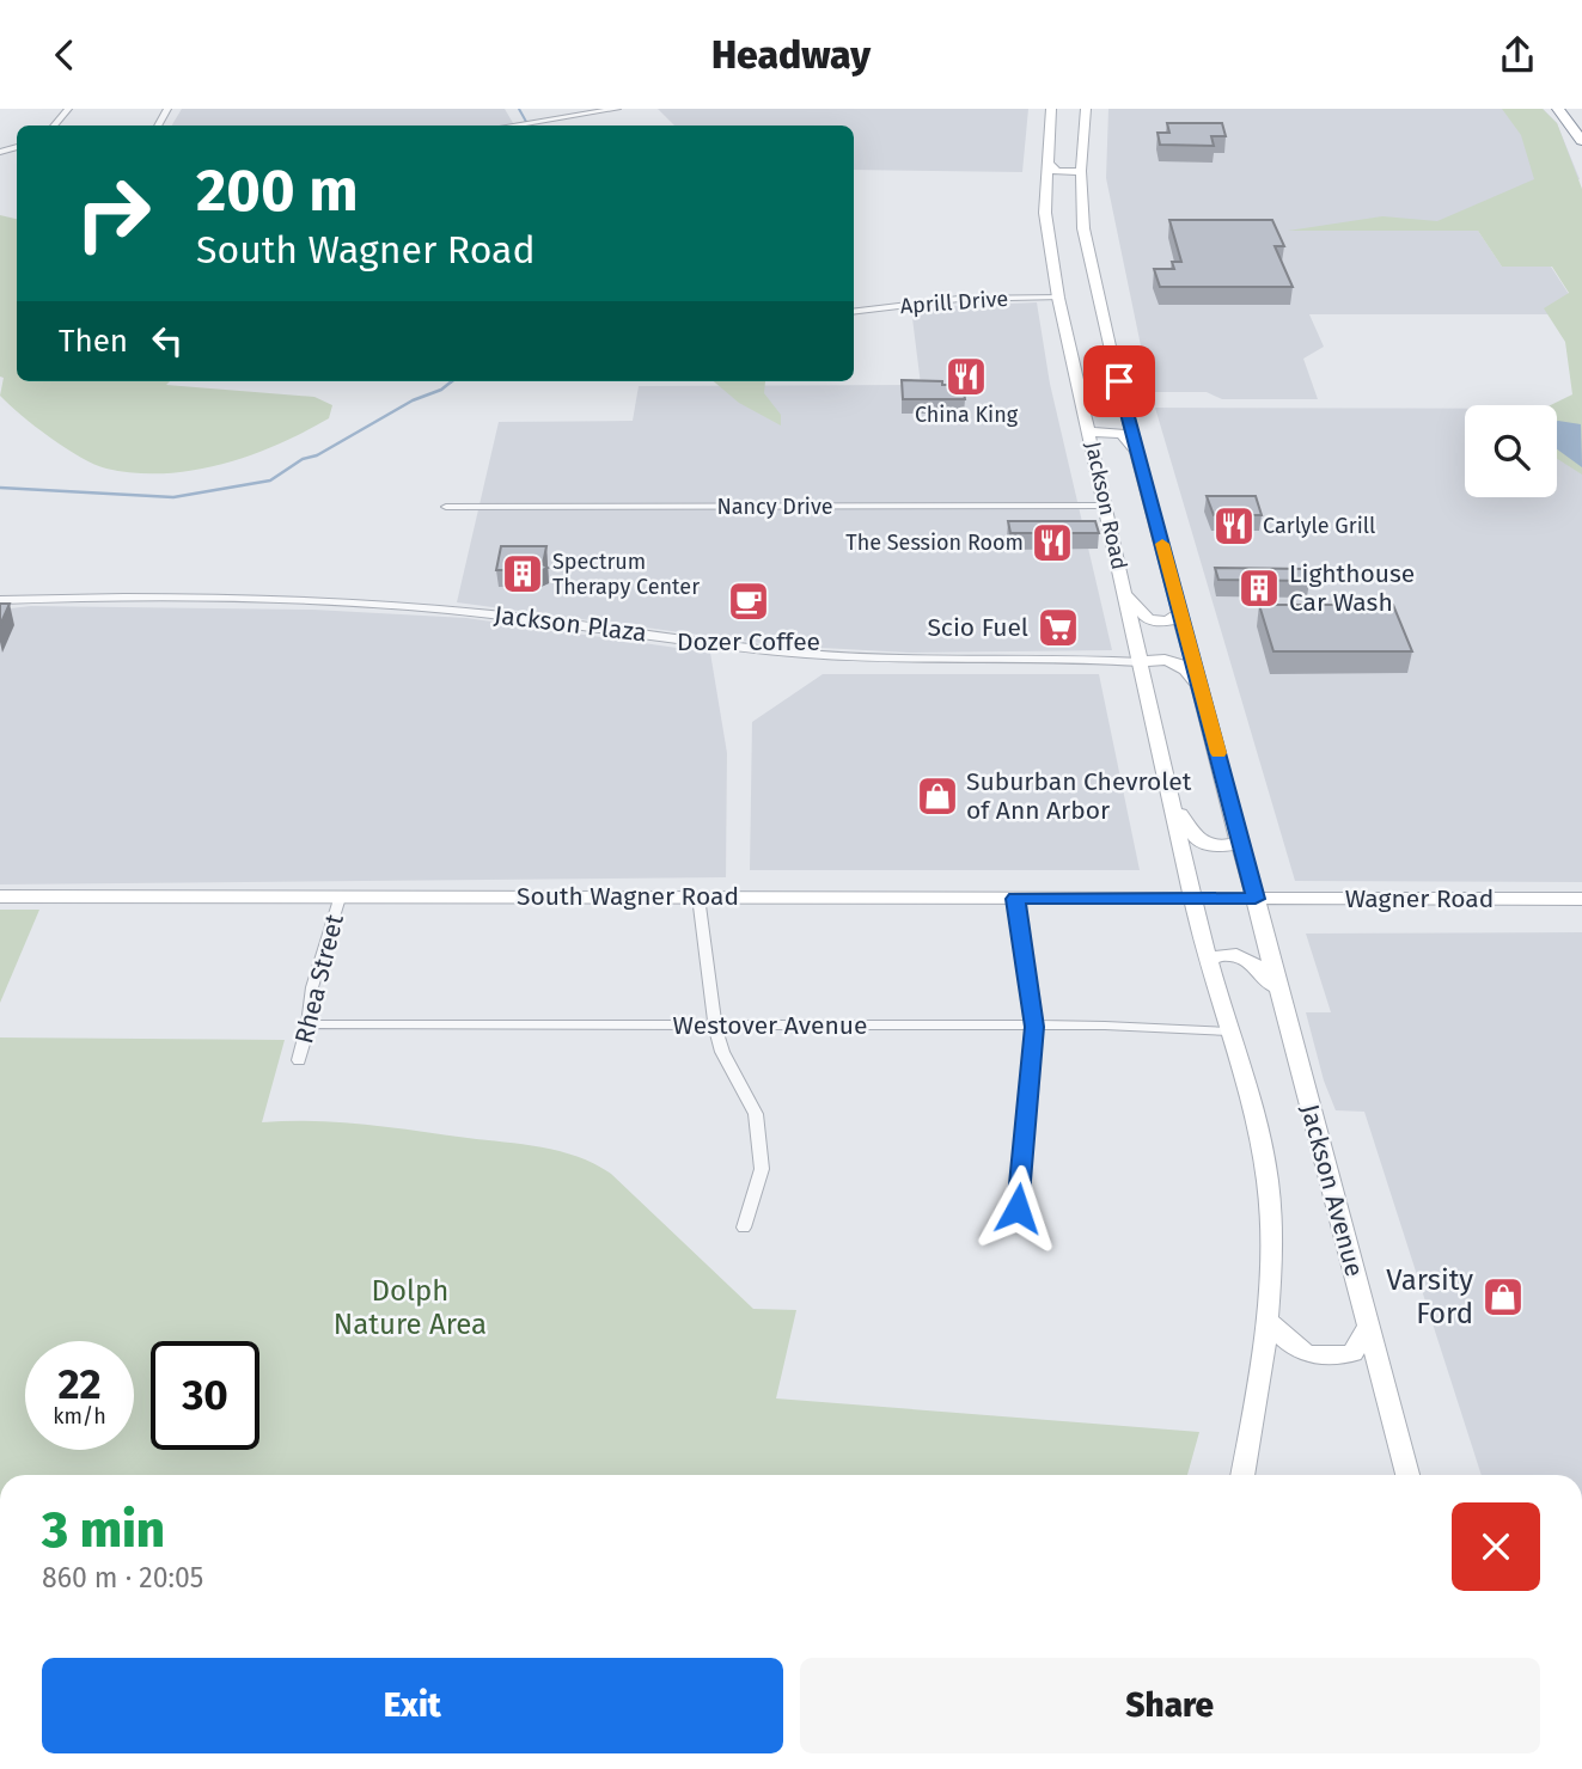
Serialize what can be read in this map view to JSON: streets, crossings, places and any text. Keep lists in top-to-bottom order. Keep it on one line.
{"streets":{"main road":["Jackson Road","South Wagner Road","Wagner Road","Jackson Avenue"],"street":["Aprill Drive","Nancy Drive","Jackson Plaza","Rhea Street","Westover Avenue"]},"crossings":[["Aprill Drive","Jackson Road"],["Jackson Road","Nancy Drive"],["Jackson Road","Jackson Plaza"],["Jackson Road","South Wagner Road"],["Jackson Road","Wagner Road"],["Jackson Road","Jackson Avenue"],["South Wagner Road","Wagner Road"],["South Wagner Road","Rhea Street"],["South Wagner Road","Jackson Avenue"],["Wagner Road","Jackson Avenue"],["Rhea Street","Westover Avenue"]],"parks":["Dolph Nature Area"],"places":{"restaurant":["China King","Carlyle Grill","The Session Room"],"building":["Spectrum Therapy Center","Lighthouse Car Wash"],"cafe":["Dozer Coffee"],"supermarket":["Scio Fuel"],"shop":["Suburban Chevrolet of Ann Arbor","Varsity Ford"]},"page":{"header":"Headway","turn":["200 m","South Wagner Road"],"then":"Then","speed":"22 km/h","limit":"30","heading":["3 min","860 m · 20:05"],"buttons":["Exit","Share"]}}
